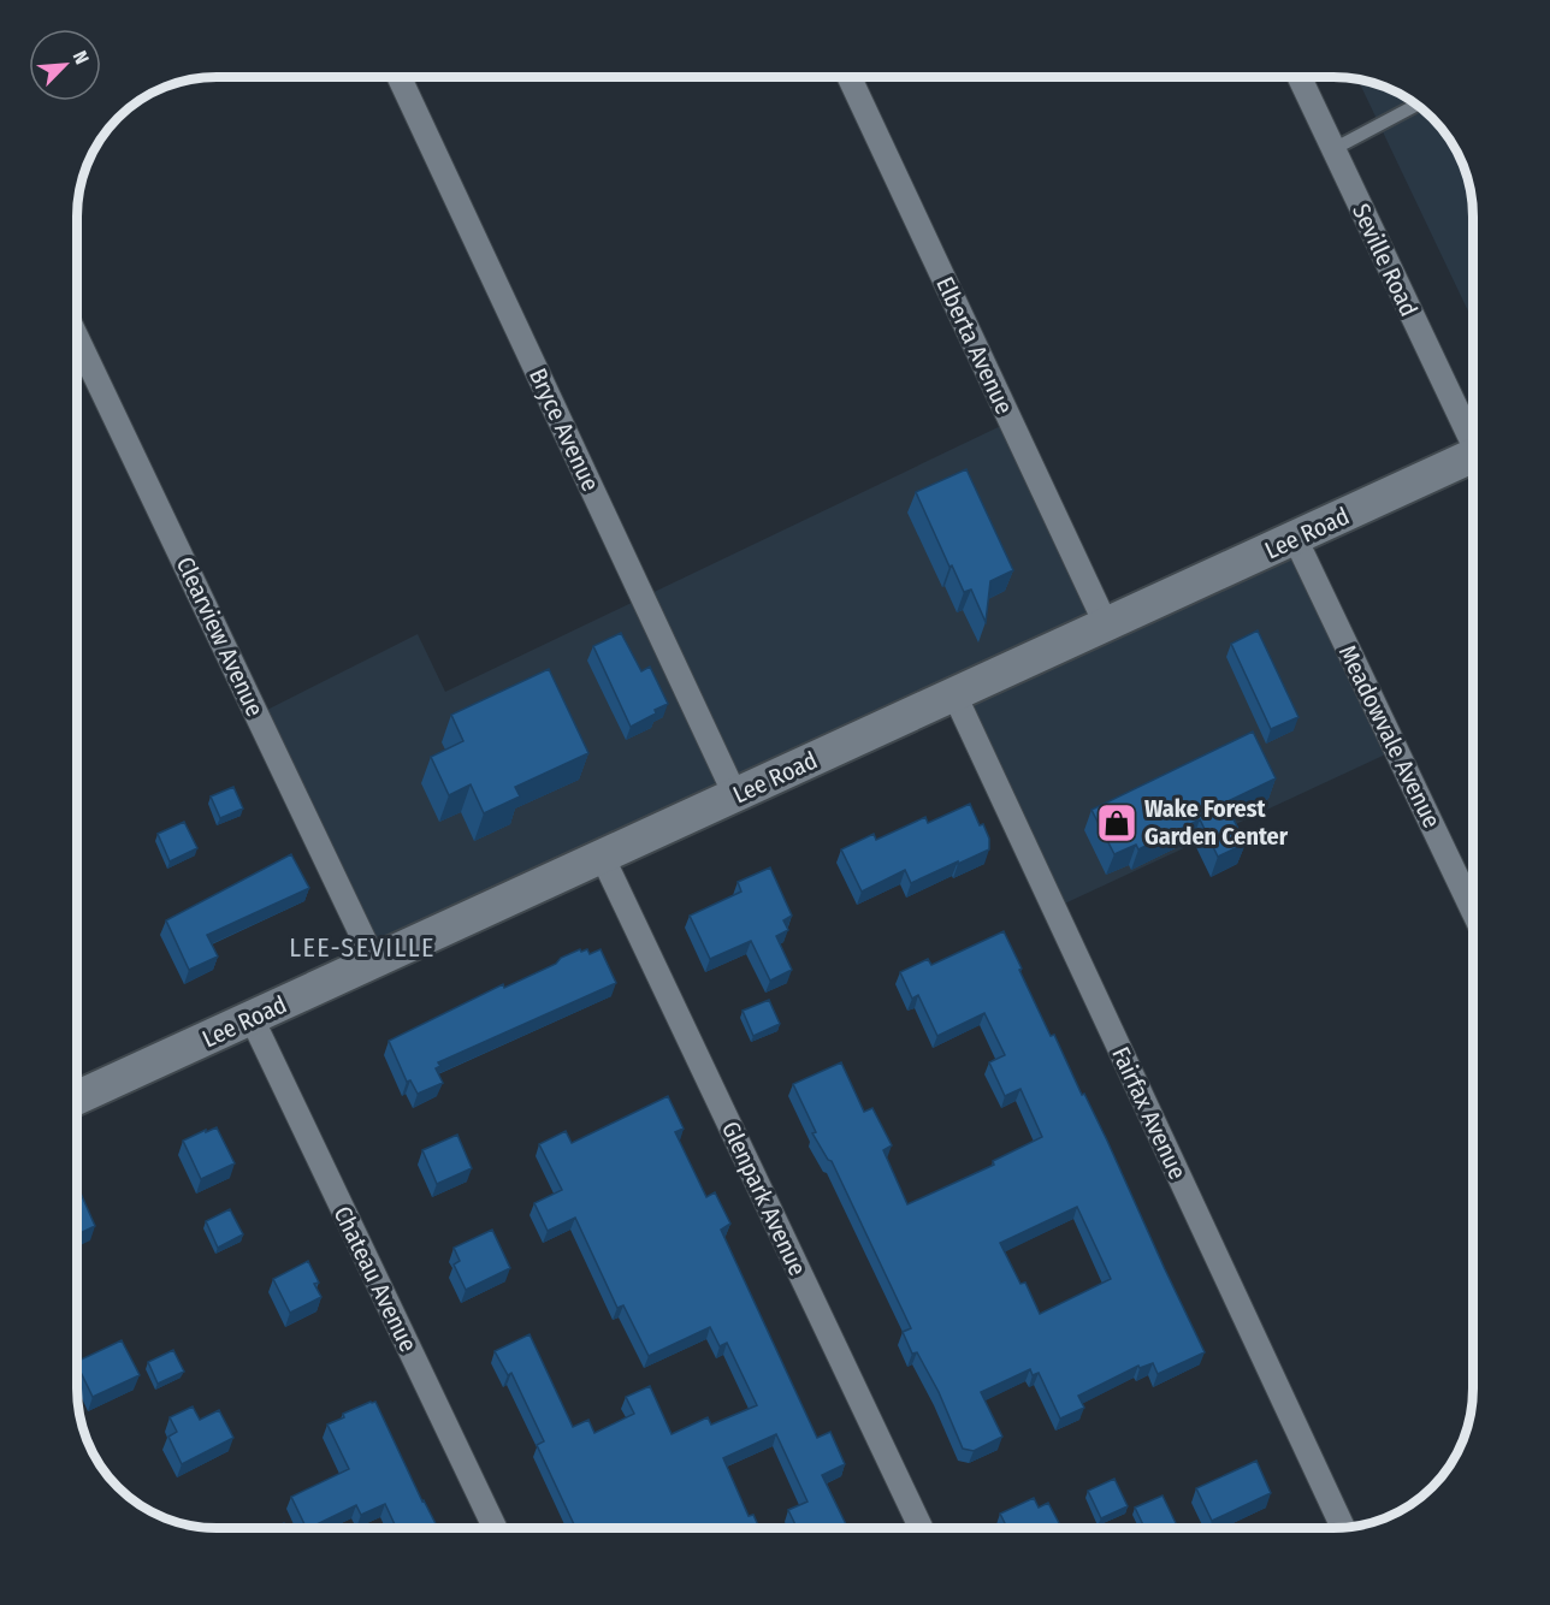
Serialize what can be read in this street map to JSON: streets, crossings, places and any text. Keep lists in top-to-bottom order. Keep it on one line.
{"streets":{"main road":["Lee Road"],"street":["Seville Road","Elberta Avenue","Bryce Avenue","Clearview Avenue","Meadowvale Avenue","Fairfax Avenue","Glenpark Avenue","Chateau Avenue"]},"crossings":[["Elberta Avenue","Lee Road"],["Bryce Avenue","Lee Road"],["Lee Road","Clearview Avenue"],["Lee Road","Meadowvale Avenue"],["Lee Road","Fairfax Avenue"],["Lee Road","Glenpark Avenue"],["Lee Road","Chateau Avenue"]],"districts":["LEE-SEVILLE"],"places":{"shop":["Wake Forest Garden Center"]},"north":"top right"}
